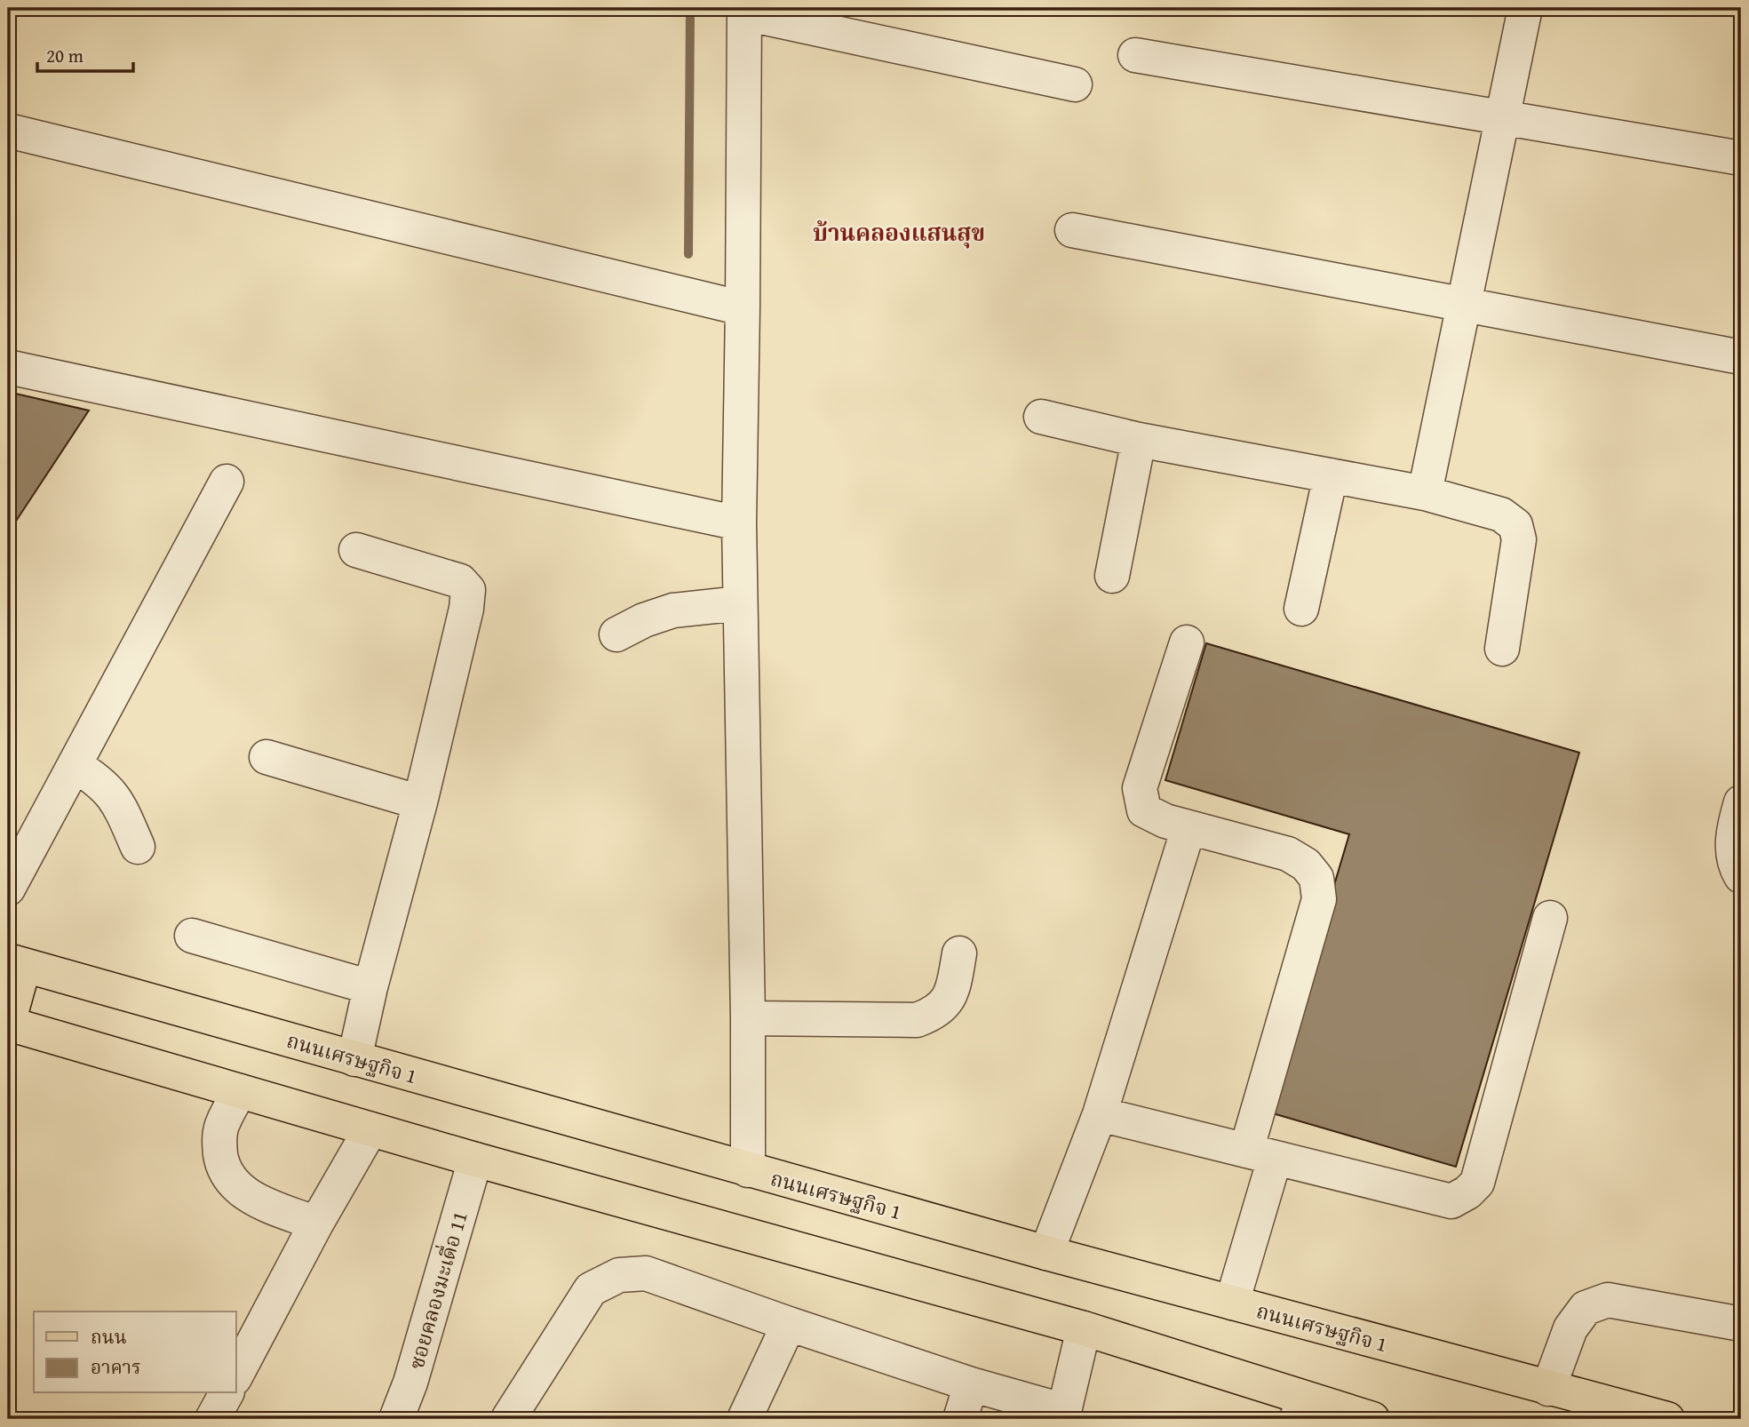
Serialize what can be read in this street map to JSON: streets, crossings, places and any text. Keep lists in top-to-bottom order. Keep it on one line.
{"streets":{"main road":["ถนนเศรษฐกิจ 1"],"street":["ซอยคลองมะเดื่อ 11"]},"districts":["บ้านคลองแสนสุข"],"legend":["ถนน","อาคาร"],"scale_bar":"20 m"}
